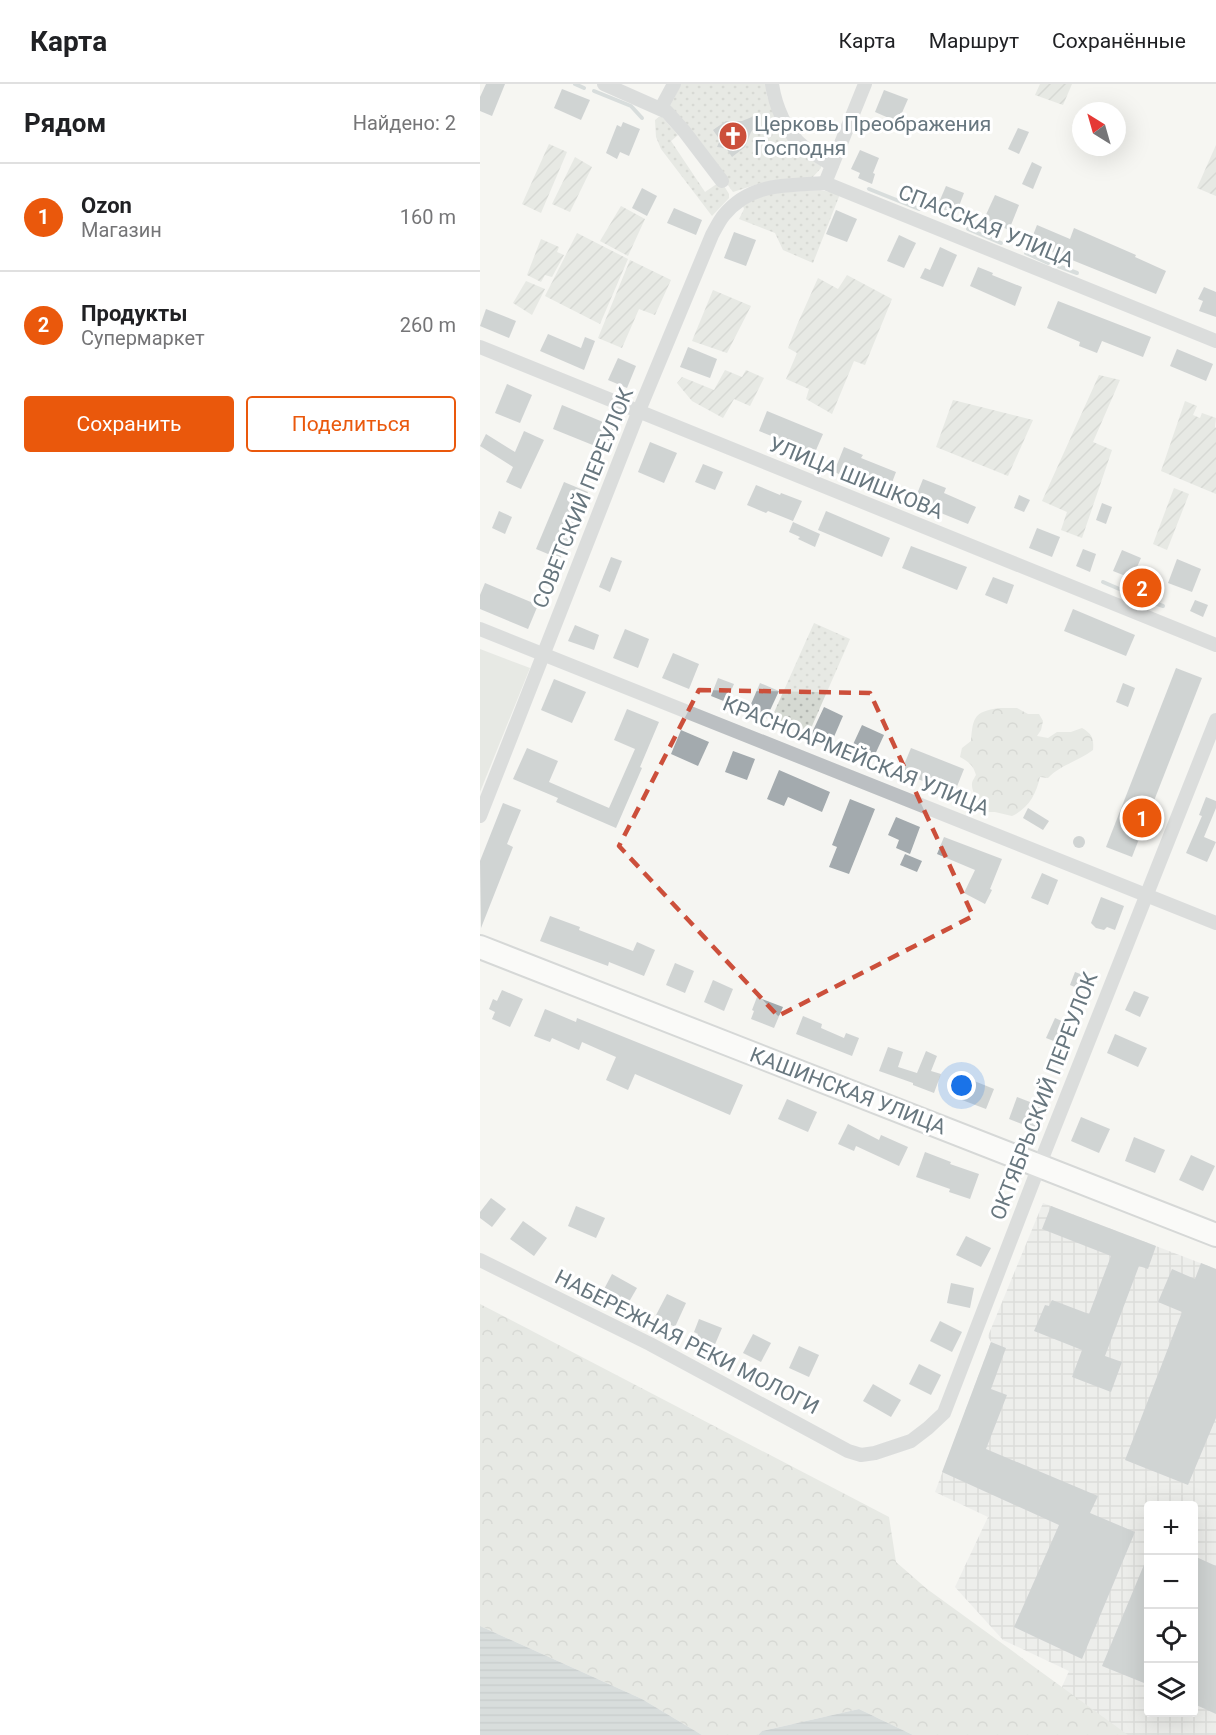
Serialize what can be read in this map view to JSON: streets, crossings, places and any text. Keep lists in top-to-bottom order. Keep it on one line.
{"streets":{"main road":["КАШИНСКАЯ УЛИЦА"],"street":["СПАССКАЯ УЛИЦА","УЛИЦА ШИШКОВА","СОВЕТСКИЙ ПЕРЕУЛОК","КРАСНОАРМЕЙСКАЯ УЛИЦА","ОКТЯБРЬСКИЙ ПЕРЕУЛОК","НАБЕРЕЖНАЯ РЕКИ МОЛОГИ"]},"crossings":[["СПАССКАЯ УЛИЦА","СОВЕТСКИЙ ПЕРЕУЛОК"],["УЛИЦА ШИШКОВА","СОВЕТСКИЙ ПЕРЕУЛОК"],["СОВЕТСКИЙ ПЕРЕУЛОК","КРАСНОАРМЕЙСКАЯ УЛИЦА"],["КРАСНОАРМЕЙСКАЯ УЛИЦА","ОКТЯБРЬСКИЙ ПЕРЕУЛОК"],["КАШИНСКАЯ УЛИЦА","ОКТЯБРЬСКИЙ ПЕРЕУЛОК"],["ОКТЯБРЬСКИЙ ПЕРЕУЛОК","НАБЕРЕЖНАЯ РЕКИ МОЛОГИ"]],"places":{"church":["Церковь Преображения Господня"]},"north":"top left","page":{"header":"Карта","nav":["Карта","Маршрут","Сохранённые"],"heading":["Рядом","Найдено: 2"],"list":[{"mark":"1","name":"Ozon","note":"Магазин","value":"160 m"},{"mark":"2","name":"Продукты","note":"Супермаркет","value":"260 m"}],"buttons":["Сохранить","Поделиться"],"pins":["2","1"],"map_buttons":["+","−"]}}
